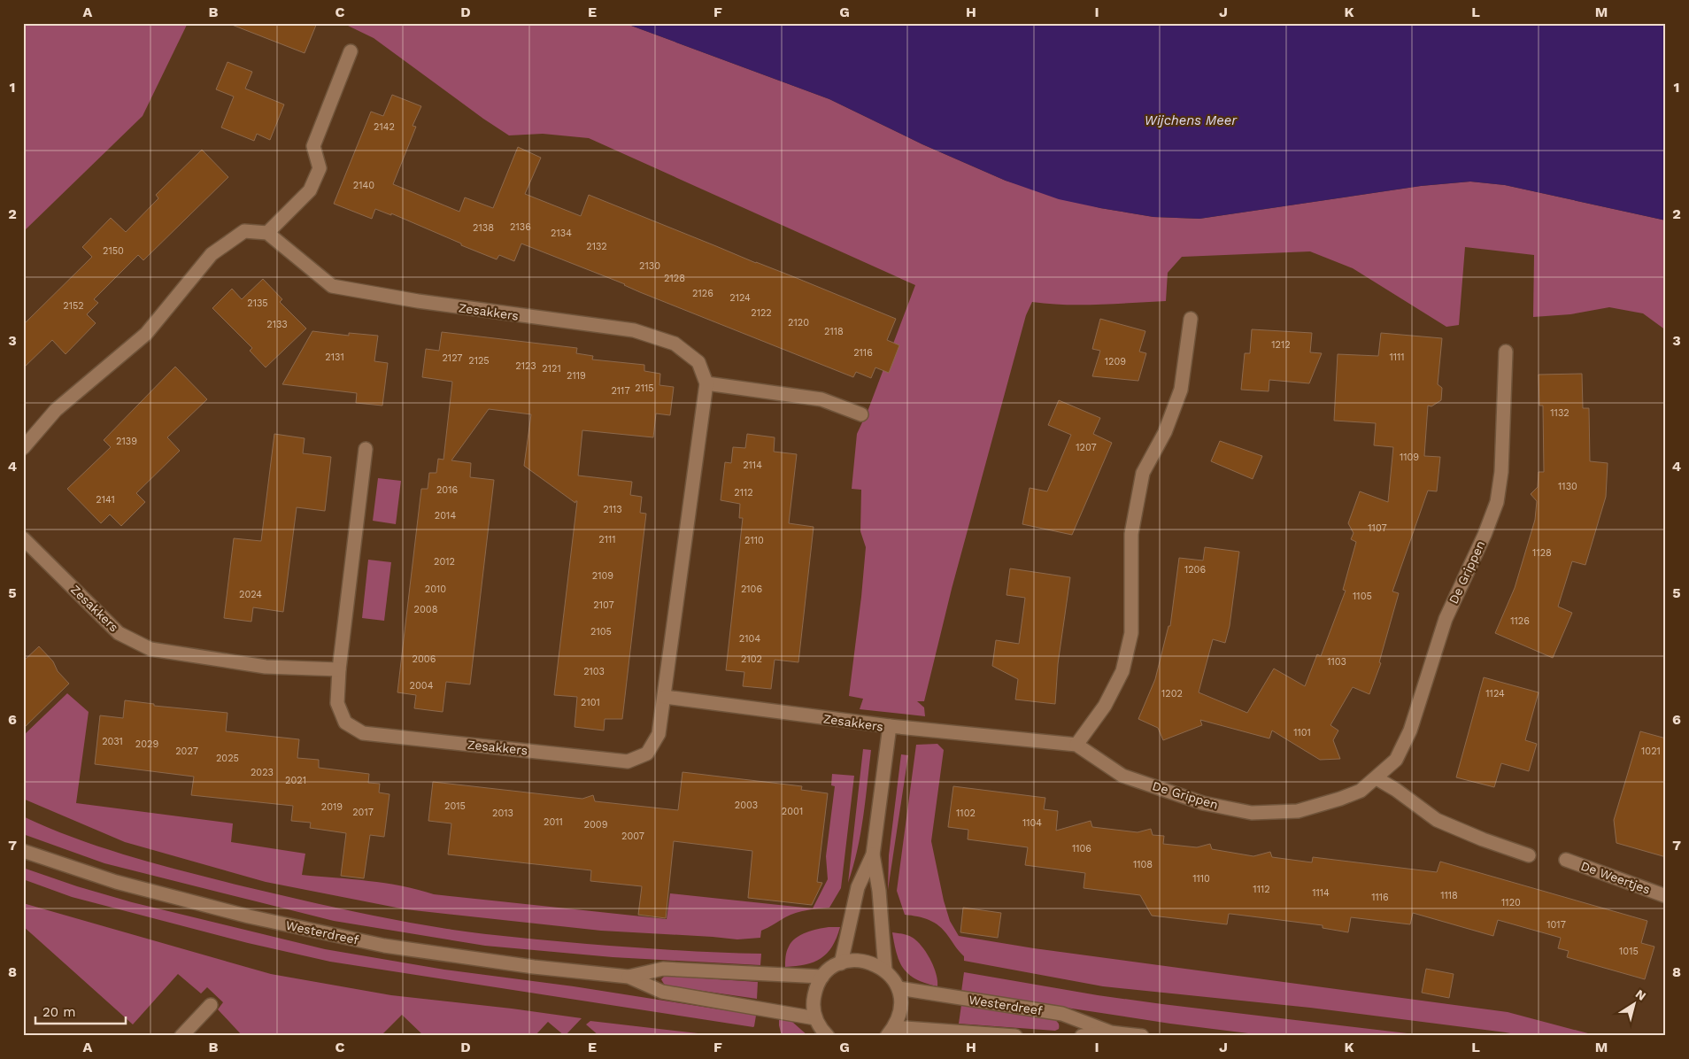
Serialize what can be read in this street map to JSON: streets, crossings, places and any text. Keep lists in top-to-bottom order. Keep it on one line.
{"streets":{"street":["Zesakkers","De Grippen","De Weertjes","Westerdreef"]},"crossings":[["Zesakkers","De Grippen"]],"water":["Wijchens Meer"],"house_numbers":["2142","2140","2136","2138","2134","2132","2150","2130","2128","2126","2124","2135","2152","2122","2120","2133","2118","1212","2116","2131","1111","2127","2125","1209","2123","2121","2119","2115","2117","1132","2139","1207","1109","2114","1130","2016","2112","2141","2113","2014","1107","2111","2110","1128","2012","1206","2109","2010","2106","2024","1105","2107","2008","1126","2105","2104","2006","2102","1103","2103","2004","1202","1124","2101","1101","2031","2029","2027","1021","2025","2023","2021","2003","2015","2019","2001","2017","2013","1102","2011","1104","2009","2007","1106","1108","1110","1112","1114","1118","1116","1120","1017","1015"],"scale_bar":"20 m","north":"top right","grid":{"columns":["A","B","C","D","E","F","G","H","I","J","K","L","M"],"rows":["1","2","3","4","5","6","7","8"]}}
